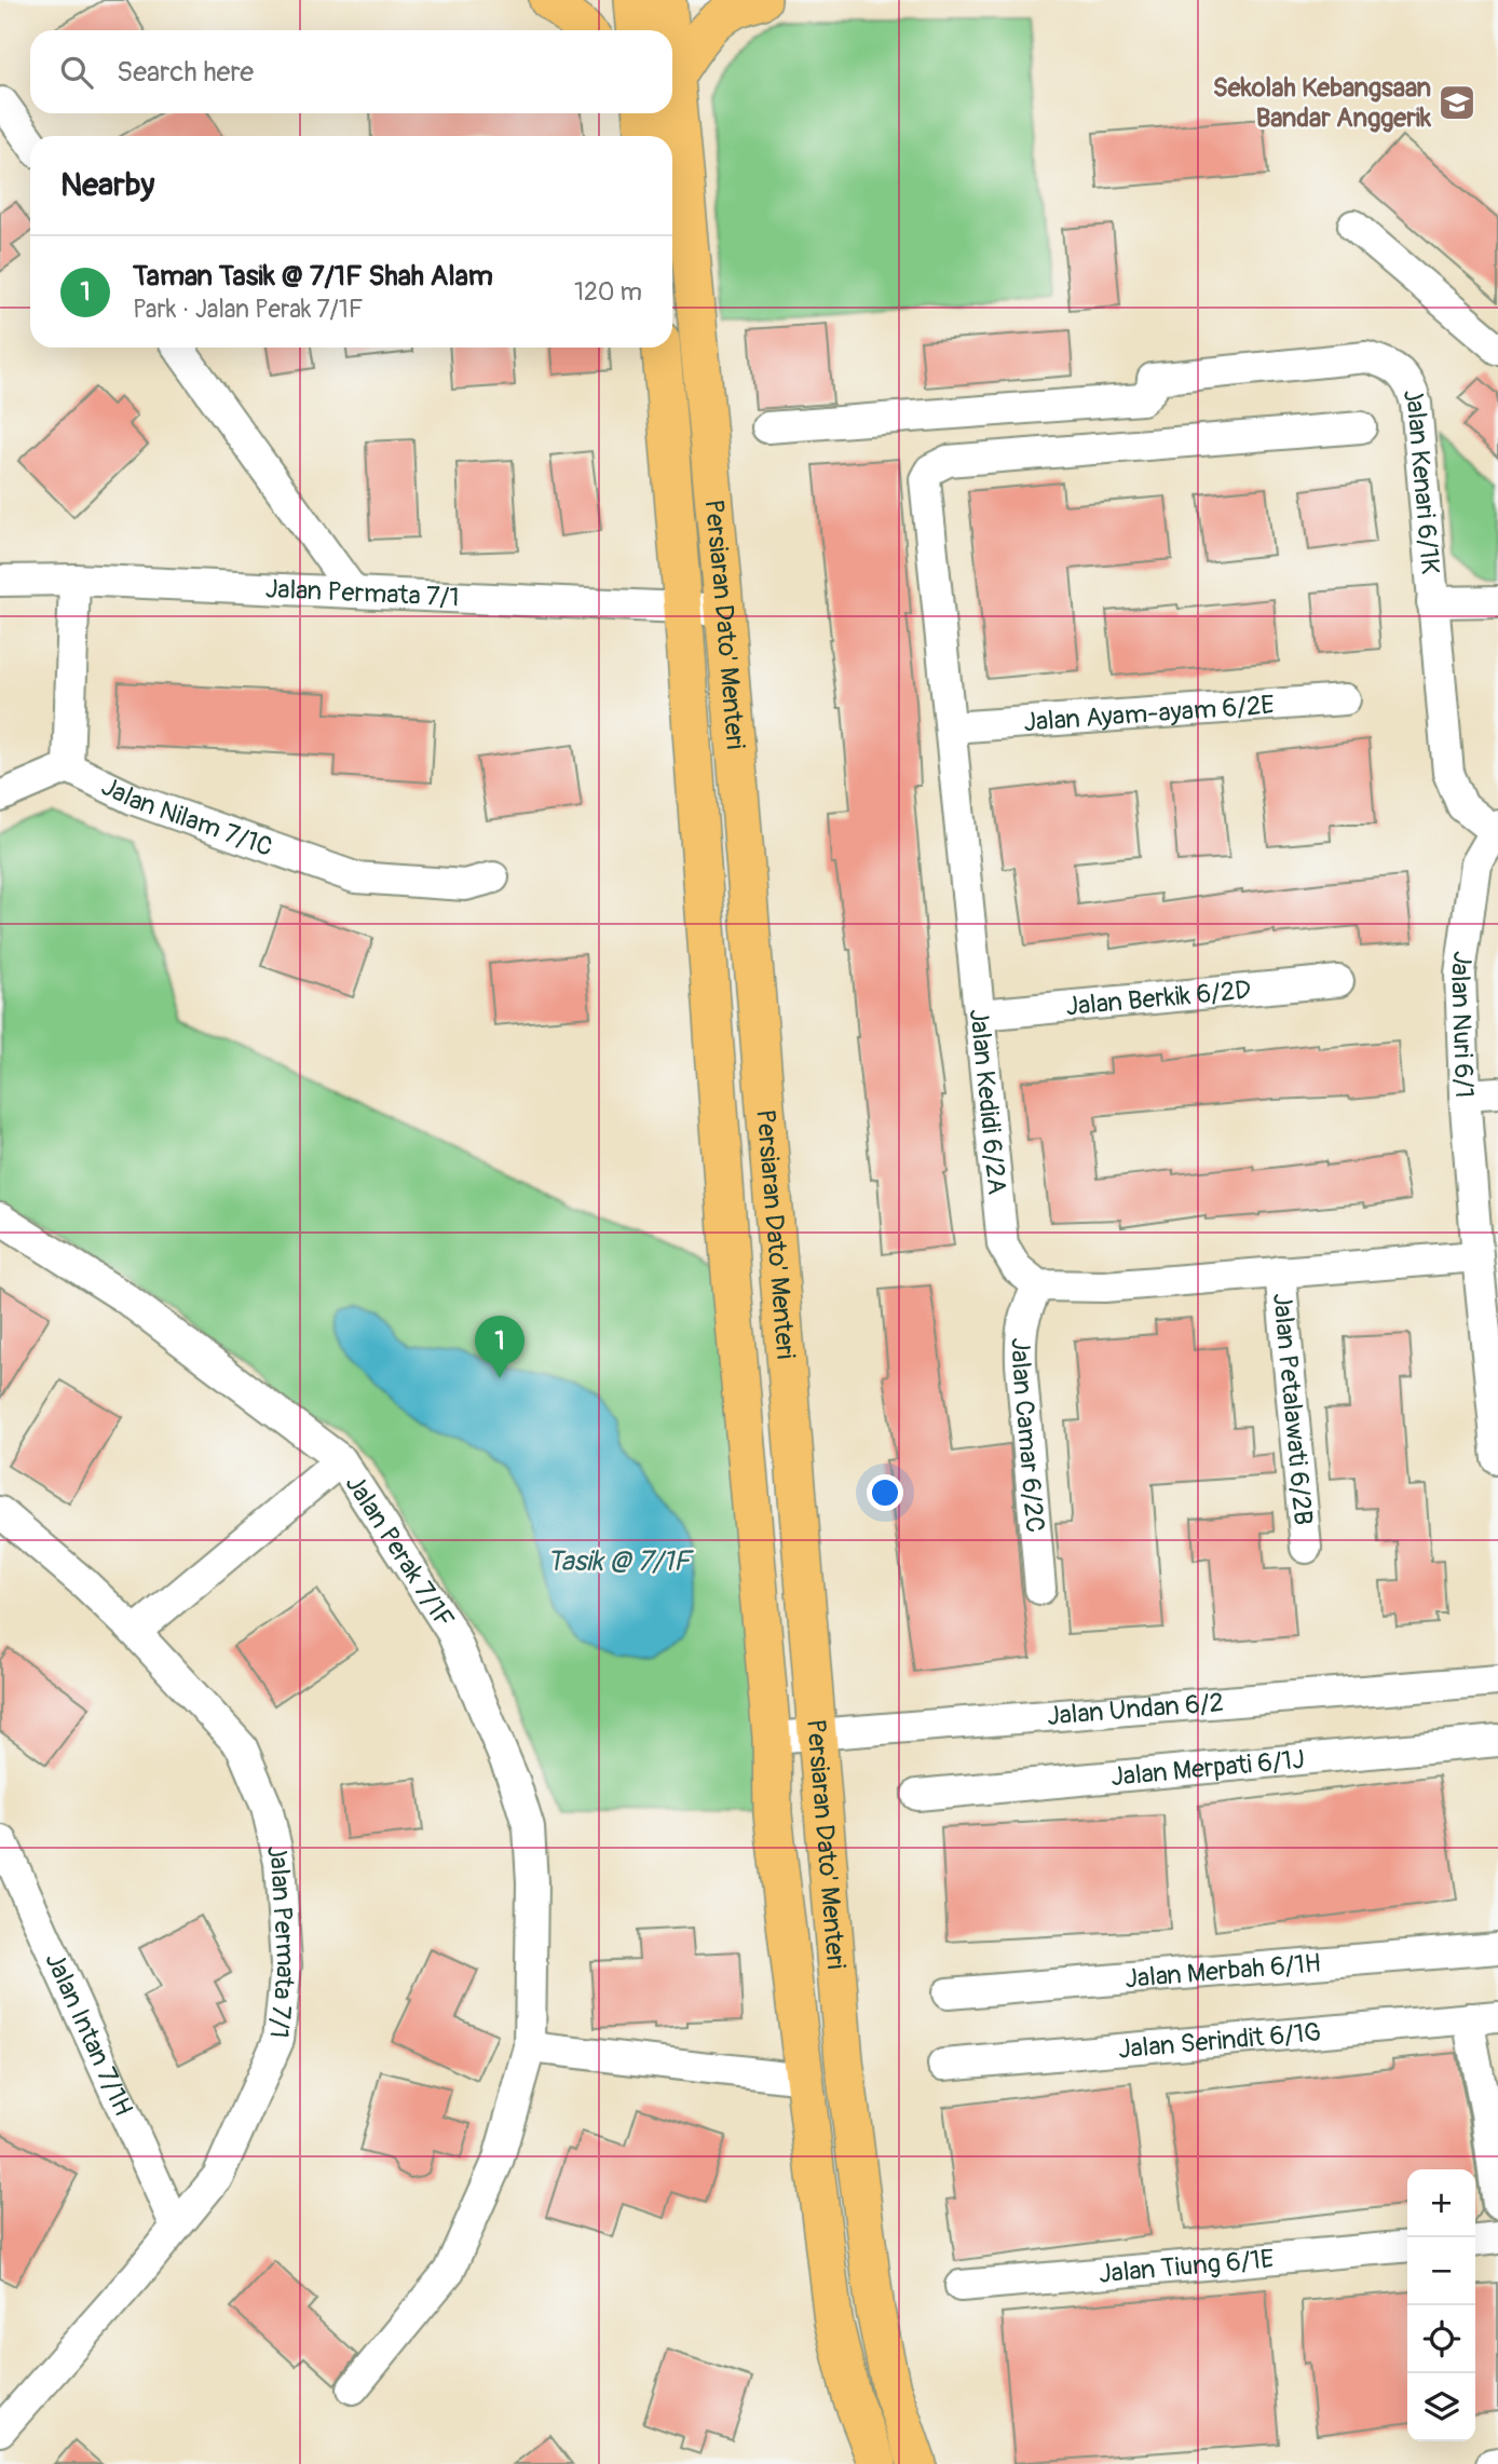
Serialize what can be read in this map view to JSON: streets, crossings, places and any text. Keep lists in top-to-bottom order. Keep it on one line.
{"streets":{"main road":["Persiaran Dato' Menteri"],"street":["Jalan Kenari 6/1K","Jalan Permata 7/1","Jalan Ayam-ayam 6/2E","Jalan Nilam 7/1C","Jalan Berkik 6/2D","Jalan Nuri 6/1","Jalan Kedidi 6/2A","Jalan Petalawati 6/2B","Jalan Camar 6/2C","Jalan Perak 7/1F","Jalan Undan 6/2","Jalan Merpati 6/1J","Jalan Merbah 6/1H","Jalan Intan 7/1H","Jalan Serindit 6/1G","Jalan Tiung 6/1E"]},"crossings":[["Jalan Kenari 6/1K","Jalan Nuri 6/1"],["Jalan Permata 7/1","Persiaran Dato' Menteri"],["Jalan Permata 7/1","Jalan Nilam 7/1C"],["Jalan Permata 7/1","Jalan Intan 7/1H"],["Persiaran Dato' Menteri","Jalan Undan 6/2"],["Jalan Ayam-ayam 6/2E","Jalan Kedidi 6/2A"],["Jalan Berkik 6/2D","Jalan Kedidi 6/2A"],["Jalan Kedidi 6/2A","Jalan Camar 6/2C"]],"water":["Tasik @ 7/1F"],"places":{"school or university":["Sekolah Kebangsaan Bandar Anggerik"]},"page":{"search":"Search here","heading":"Nearby","list":[{"mark":"1","name":"Taman Tasik @ 7/1F Shah Alam","note":"Park · Jalan Perak 7/1F","value":"120 m"}],"pins":"1","map_buttons":["+","−"]}}
